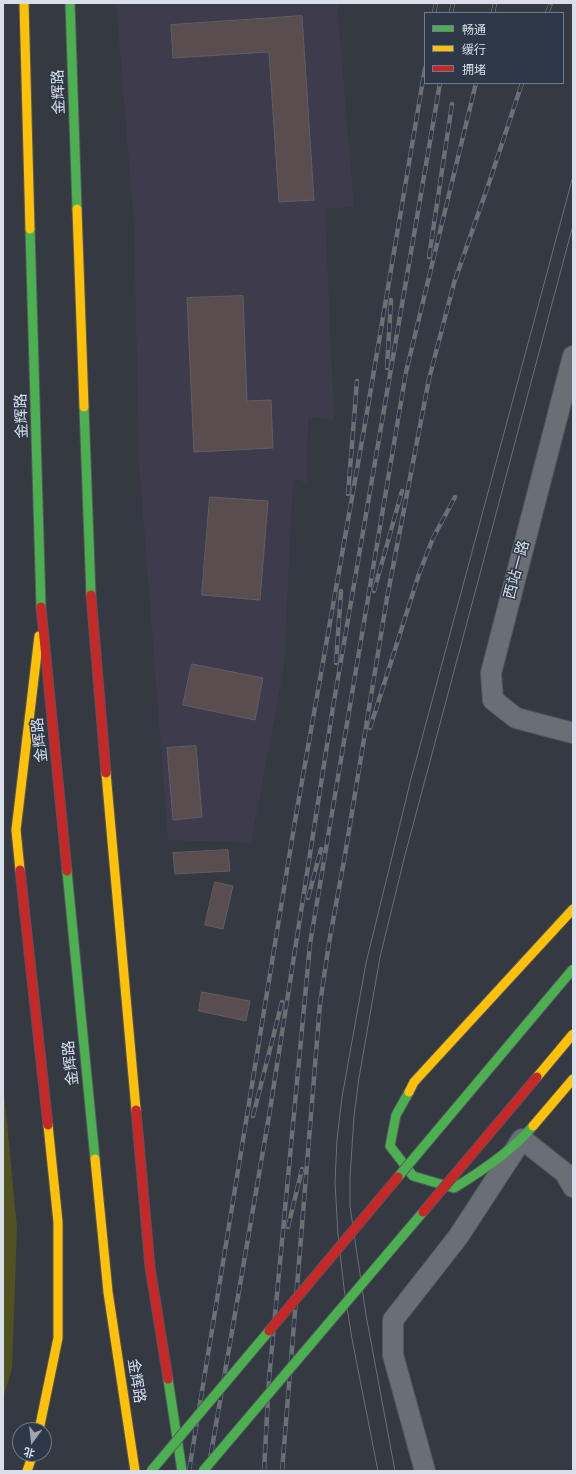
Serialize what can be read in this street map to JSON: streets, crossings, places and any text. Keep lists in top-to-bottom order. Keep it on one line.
{"streets":{"main road":["金辉路"],"street":["西站一路"]},"legend":["畅通","缓行","拥堵"],"north":"bottom"}
